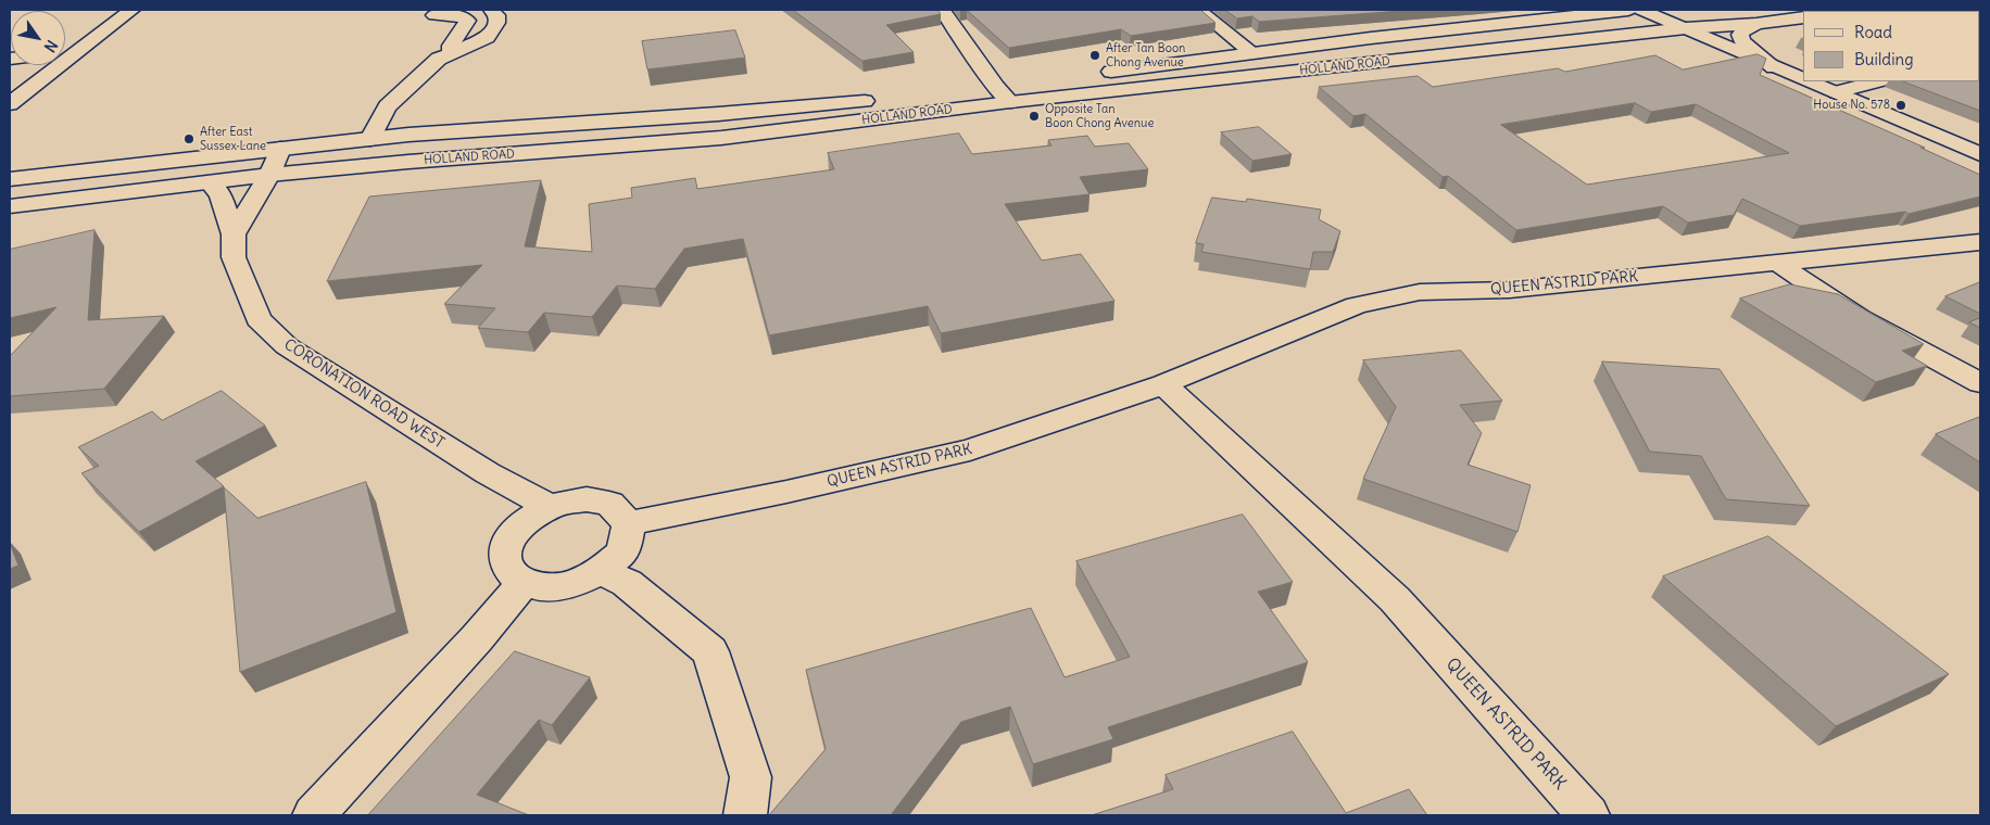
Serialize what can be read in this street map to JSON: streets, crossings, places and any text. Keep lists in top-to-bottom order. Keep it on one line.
{"streets":{"street":["HOLLAND ROAD","QUEEN ASTRID PARK","CORONATION ROAD WEST"]},"crossings":[["HOLLAND ROAD","CORONATION ROAD WEST"],["QUEEN ASTRID PARK","CORONATION ROAD WEST"]],"places":["After Tan Boon Chong Avenue","House No. 578","Opposite Tan Boon Chong Avenue","After East Sussex Lane"],"legend":["Road","Building"],"north":"bottom right"}
